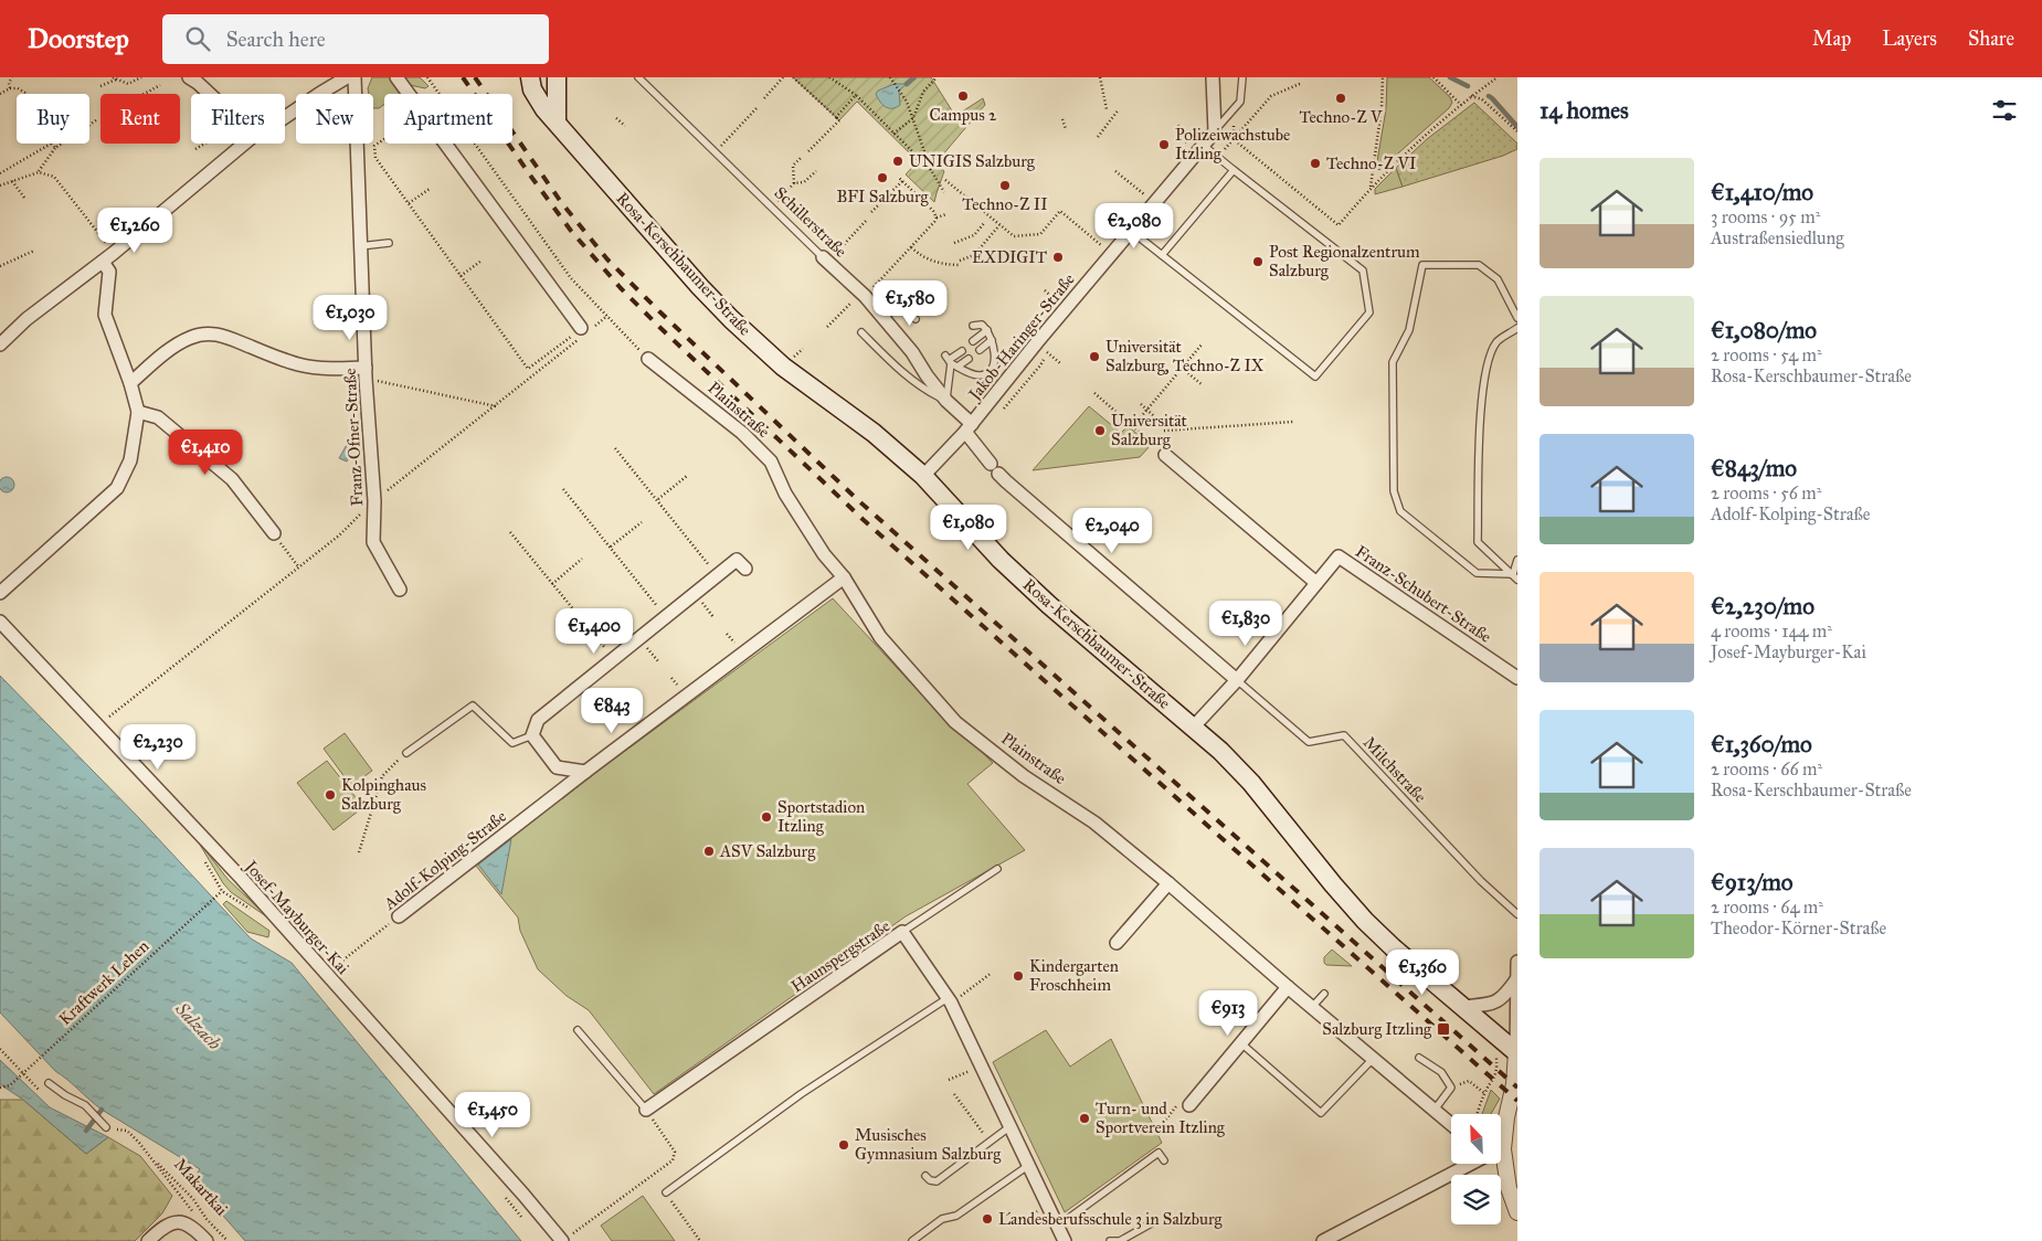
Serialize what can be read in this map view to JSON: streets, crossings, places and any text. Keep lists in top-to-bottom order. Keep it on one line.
{"streets":{"main road":["Rosa-Kerschbaumer-Straße"],"street":["Schillerstraße","Jakob-Haringer-Straße","Plainstraße","Franz-Ofner-Straße","Franz-Schubert-Straße","Adolf-Kolping-Straße","Josef-Mayburger-Kai","Haunspergstraße","Makartkai"],"lane":["Milchstraße"],"path":["Kraftwerk Lehen"]},"crossings":[["Schillerstraße","Jakob-Haringer-Straße"],["Schillerstraße","Franz-Schubert-Straße"],["Schillerstraße","Milchstraße"],["Rosa-Kerschbaumer-Straße","Jakob-Haringer-Straße"],["Rosa-Kerschbaumer-Straße","Franz-Schubert-Straße"],["Plainstraße","Adolf-Kolping-Straße"],["Franz-Schubert-Straße","Milchstraße"],["Adolf-Kolping-Straße","Josef-Mayburger-Kai"]],"water":["Salzach"],"places":{"other":["Campus 2","Techno-Z V","Polizeiwachstube Itzling","UNIGIS Salzburg","Techno-Z VI","BFI Salzburg","Techno-Z II","EXDIGIT","Post Regionalzentrum Salzburg","Universität Salzburg, Techno-Z IX","Universität Salzburg","Kolpinghaus Salzburg","Sportstadion Itzling","ASV Salzburg","Kindergarten Froschheim","Turn- und Sportverein Itzling","Musisches Gymnasium Salzburg","Landesberufsschule 3 in Salzburg"],"transit":["Salzburg Itzling"]},"north":"top left","page":{"header":"Doorstep","search":"Search here","nav":["Map","Layers","Share"],"heading":"14 homes","chip":["Buy","Rent","Filters","New","Apartment"],"list":[{"name":"€1,410/mo","note":"3 rooms · 95 m² · Austraßensiedlung"},{"name":"€1,080/mo","note":"2 rooms · 54 m² · Rosa-Kerschbaumer-Straße"},{"name":"€843/mo","note":"2 rooms · 56 m² · Adolf-Kolping-Straße"},{"name":"€2,230/mo","note":"4 rooms · 144 m² · Josef-Mayburger-Kai"},{"name":"€1,360/mo","note":"2 rooms · 66 m² · Rosa-Kerschbaumer-Straße"},{"name":"€913/mo","note":"2 rooms · 64 m² · Theodor-Körner-Straße"}],"price":["€2,080","€1,260","€1,580","€1,030","€1,410","€1,080","€2,040","€1,830","€1,400","€843","€2,230","€1,360","€913","€1,450"]}}
